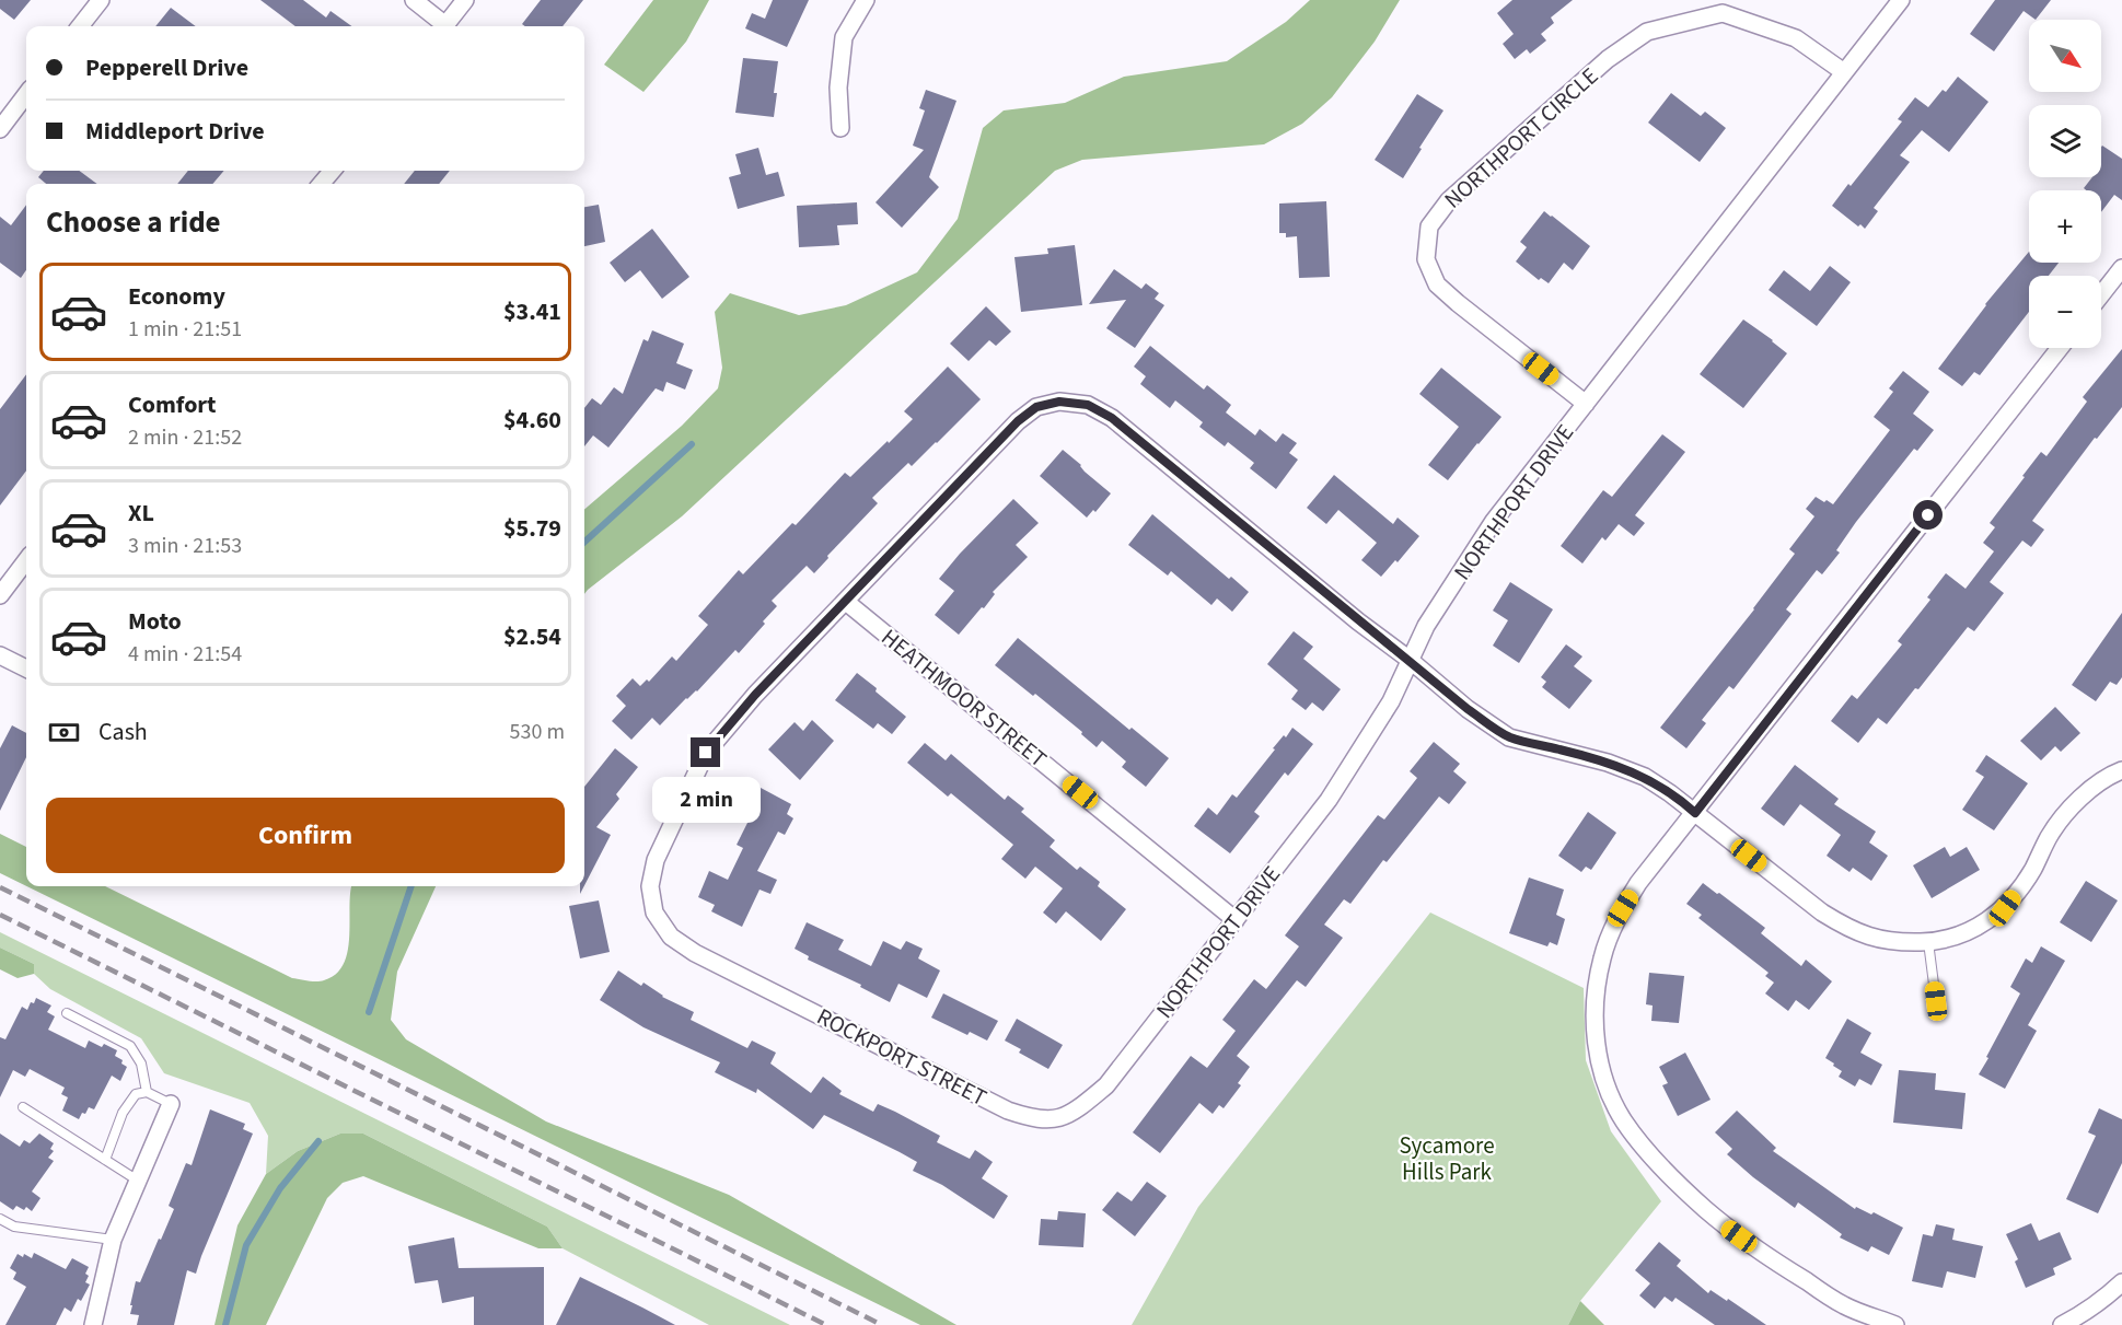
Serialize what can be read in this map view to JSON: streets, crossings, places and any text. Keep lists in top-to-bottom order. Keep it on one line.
{"streets":{"street":["NORTHPORT CIRCLE","NORTHPORT DRIVE","HEATHMOOR STREET","ROCKPORT STREET"]},"crossings":[["NORTHPORT CIRCLE","NORTHPORT DRIVE"],["NORTHPORT DRIVE","HEATHMOOR STREET"],["NORTHPORT DRIVE","ROCKPORT STREET"],["HEATHMOOR STREET","ROCKPORT STREET"]],"parks":["Sycamore Hills Park"],"north":"bottom right","page":{"map_buttons":["+","−"],"banner":["Pepperell Drive","Middleport Drive"],"heading":"Choose a ride","list":[{"name":"Economy","note":"1 min · 21:51","value":"$3.41"},{"name":"Comfort","note":"2 min · 21:52","value":"$4.60"},{"name":"XL","note":"3 min · 21:53","value":"$5.79"},{"name":"Moto","note":"4 min · 21:54","value":"$2.54"}],"pay":["Cash","530 m"],"bubble":"2 min","buttons":"Confirm"}}
